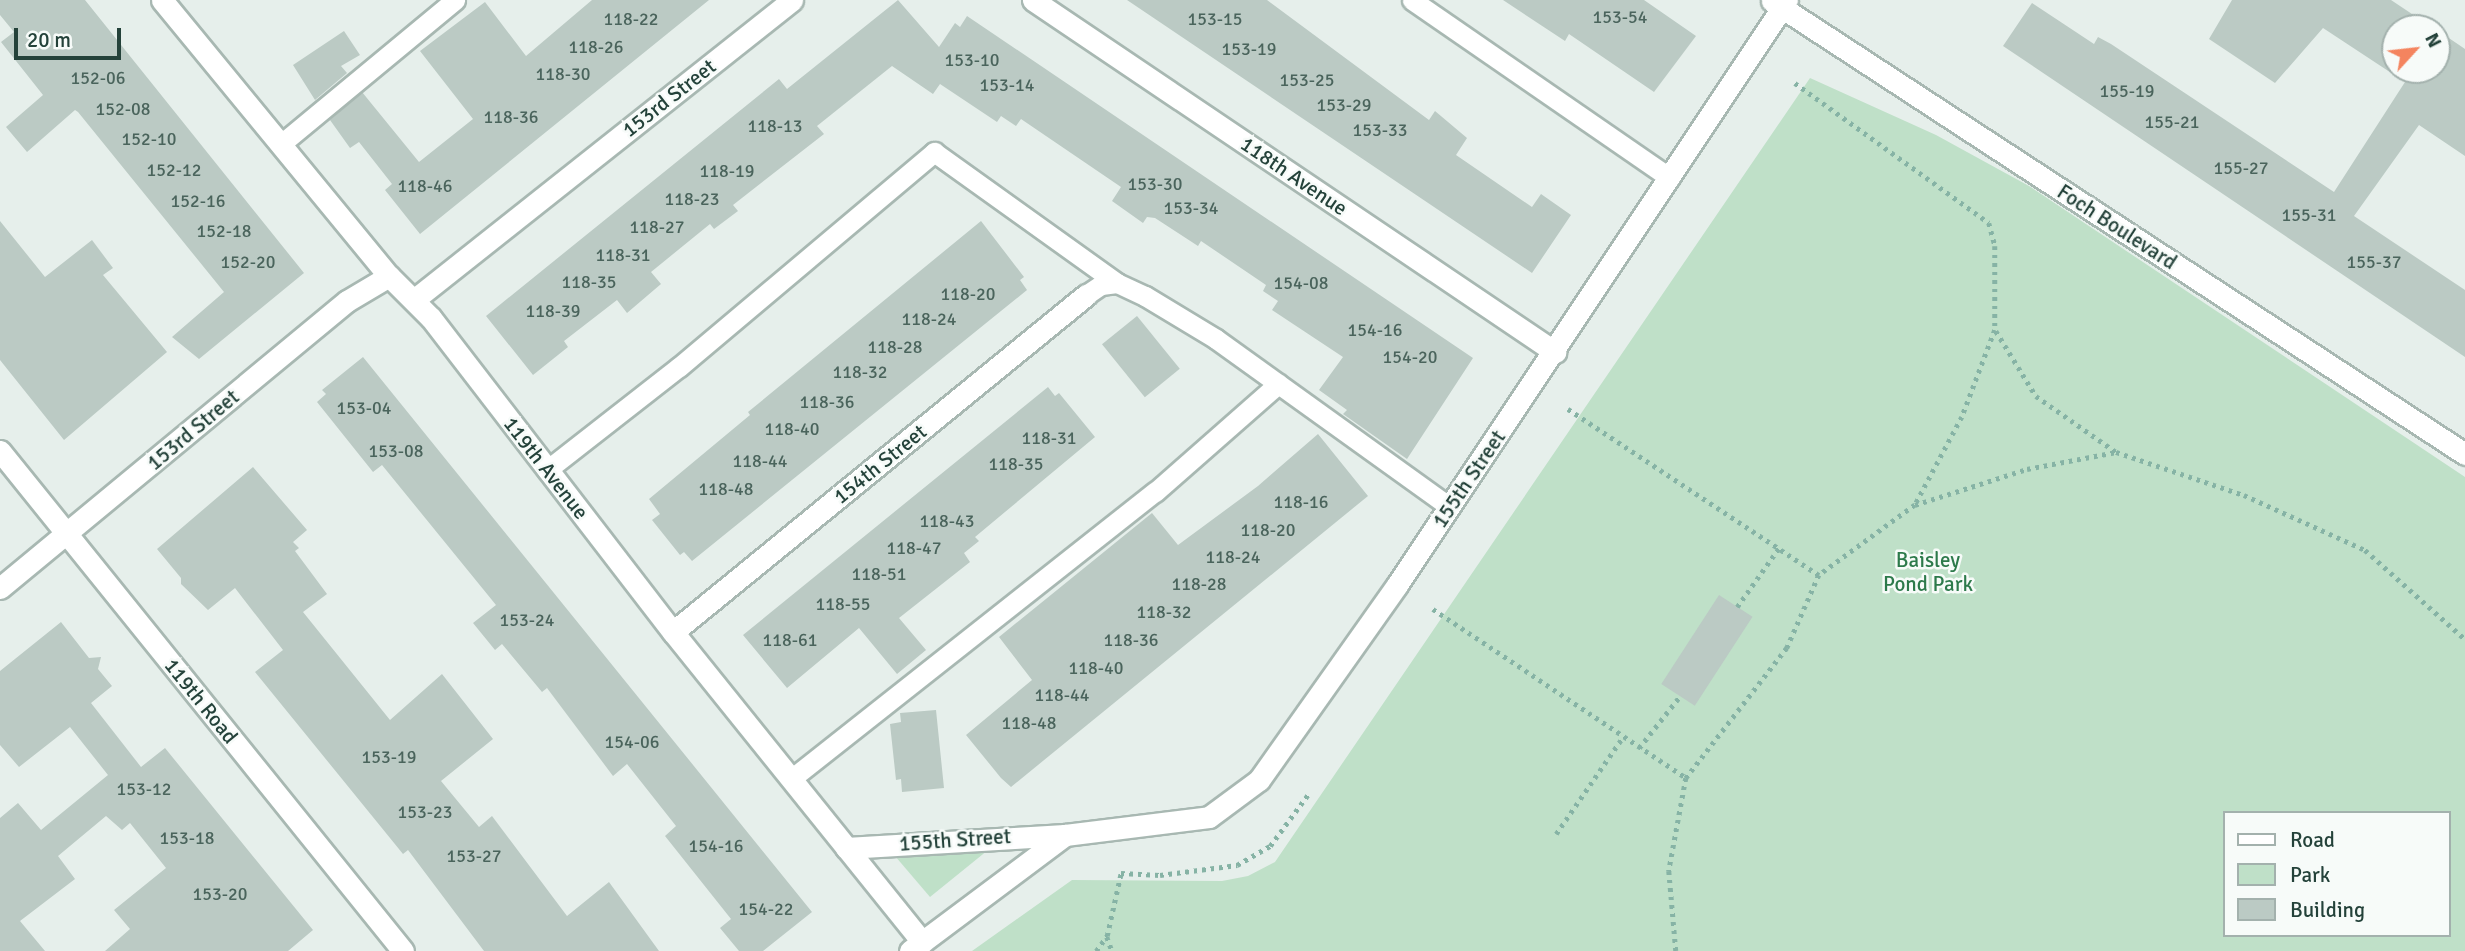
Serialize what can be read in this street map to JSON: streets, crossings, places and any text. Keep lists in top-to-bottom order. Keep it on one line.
{"streets":{"street":["153rd Street","118th Avenue","Foch Boulevard","154th Street","119th Avenue","155th Street","119th Road"]},"crossings":[["153rd Street","119th Avenue"],["153rd Street","119th Road"],["118th Avenue","155th Street"],["Foch Boulevard","155th Street"],["154th Street","119th Avenue"],["119th Avenue","155th Street"]],"parks":["Baisley Pond Park"],"house_numbers":["153-54","118-22","153-15","118-26","153-19","153-10","118-30","152-06","153-25","153-14","155-19","153-29","152-08","118-36","155-21","118-13","153-33","152-10","155-27","152-12","118-19","153-30","118-46","118-23","152-16","153-34","155-31","118-27","152-18","118-31","152-20","155-37","118-35","154-08","118-20","118-39","118-24","154-16","118-28","154-20","118-32","118-36","153-04","118-40","118-31","153-08","118-44","118-35","118-48","118-16","118-43","118-20","118-47","118-24","118-51","118-28","118-55","118-32","153-24","118-61","118-36","118-40","118-44","118-48","154-06","153-19","153-12","153-23","153-18","154-16","153-27","153-20","154-22"],"legend":["Road","Park","Building"],"scale_bar":"20 m","north":"top right"}
